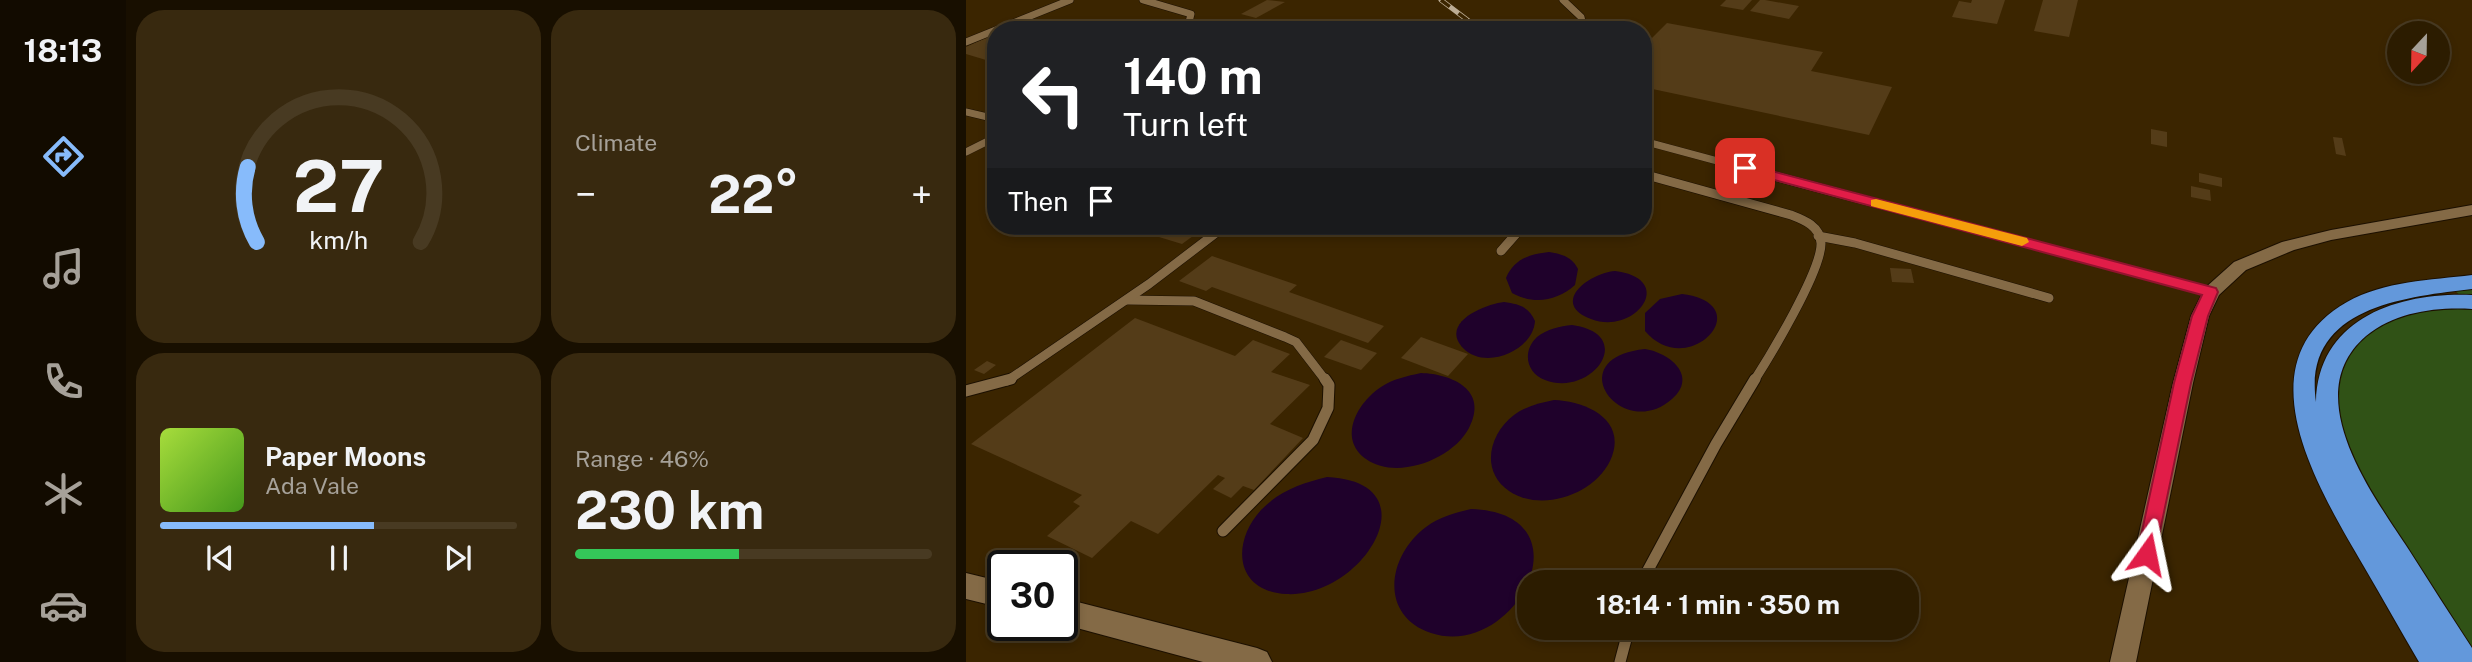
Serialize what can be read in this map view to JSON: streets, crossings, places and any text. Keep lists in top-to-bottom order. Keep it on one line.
{"north":"bottom","page":{"tabs":"18:13","tile":["Climate",["Range · 46%","230 km"]],"turn":["140 m","Turn left"],"heat":["−","22°","+"],"then":"Then","song":["Paper Moons","Ada Vale"],"limit":"30","trip":"18:14 · 1 min · 350 m","gauge":["27","km/h"]}}
